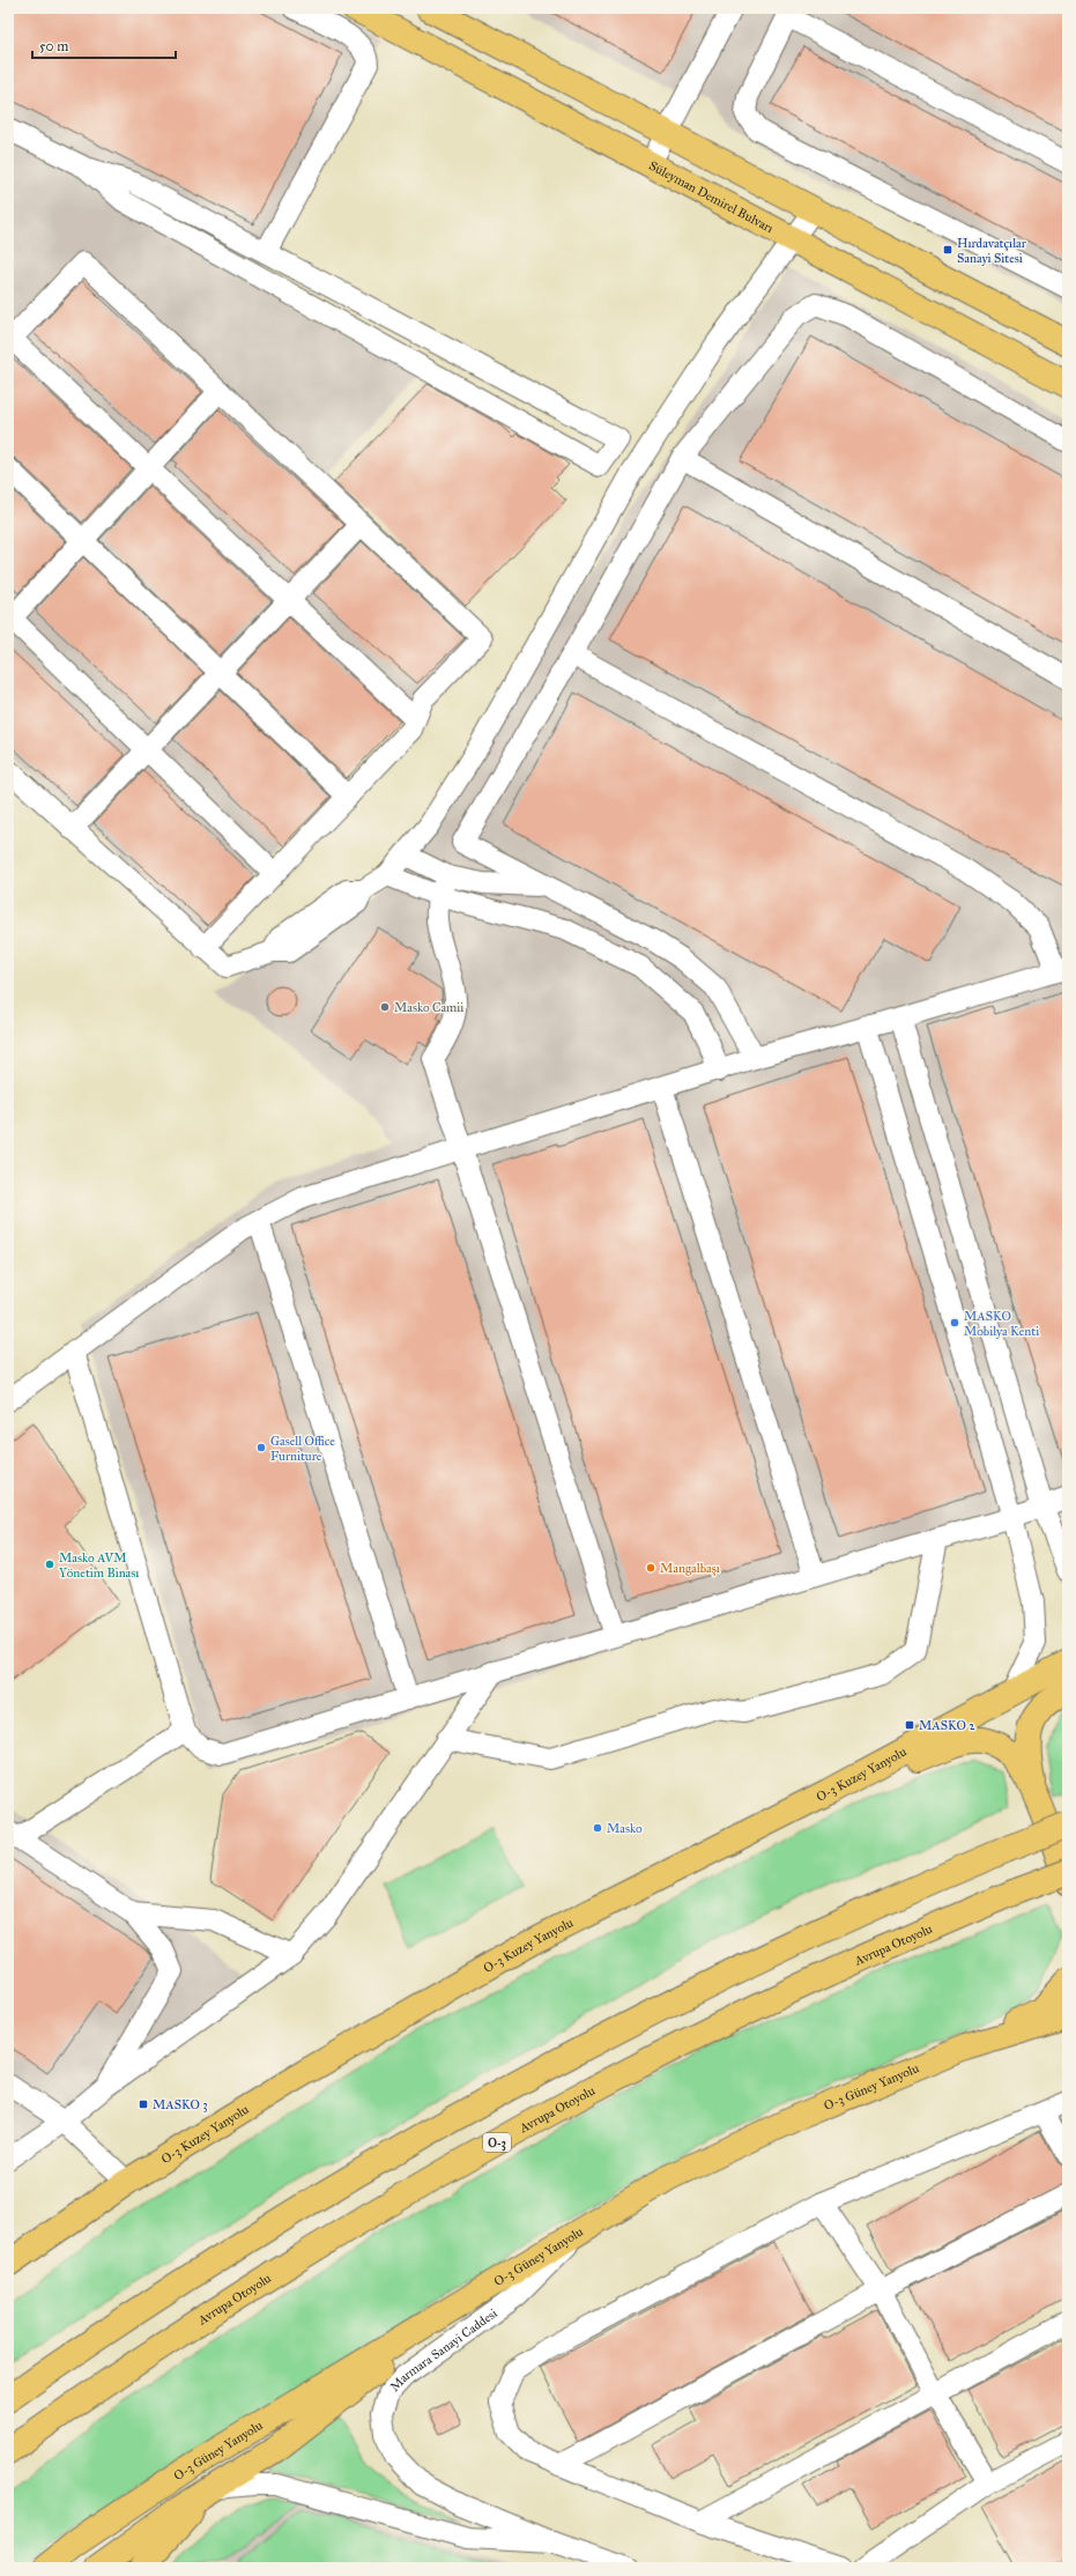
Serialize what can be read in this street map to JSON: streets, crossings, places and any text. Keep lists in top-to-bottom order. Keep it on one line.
{"streets":{"main road":["Süleyman Demirel Bulvarı","O-3 Kuzey Yanyolu","Avrupa Otoyolu","O-3 Güney Yanyolu","O-3"],"street":["Marmara Sanayi Caddesi"]},"crossings":[["O-3 Güney Yanyolu","Marmara Sanayi Caddesi"]],"places":{"transit":["Hırdavatçılar Sanayi Sitesi","MASKO 2","MASKO 3"],"other":["Masko Camii","MASKO Mobilya Kenti","Gasell Office Furniture","Masko AVM Yönetim Binası","Mangalbaşı","Masko"]},"scale_bar":"50 m"}
